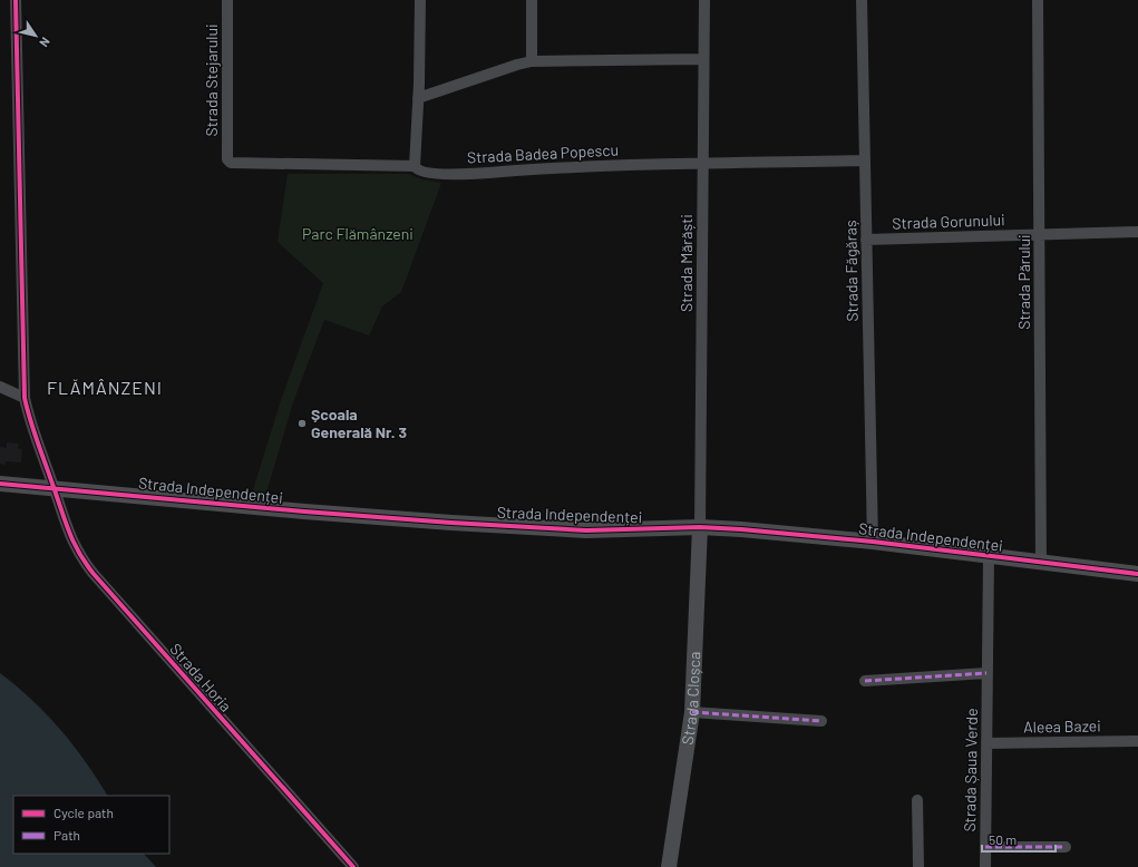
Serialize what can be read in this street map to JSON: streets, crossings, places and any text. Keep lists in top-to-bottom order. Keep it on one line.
{"streets":{"street":["Strada Stejarului","Strada Badea Popescu","Strada Gorunului","Strada Mărăști","Strada Făgăraș","Strada Părului","Strada Independenței","Strada Horia","Strada Cloșca","Aleea Bazei","Strada Șaua Verde"]},"crossings":[["Strada Stejarului","Strada Badea Popescu"],["Strada Badea Popescu","Strada Mărăști"],["Strada Badea Popescu","Strada Făgăraș"],["Strada Gorunului","Strada Făgăraș"],["Strada Gorunului","Strada Părului"],["Strada Mărăști","Strada Independenței"],["Strada Mărăști","Strada Cloșca"],["Strada Făgăraș","Strada Independenței"],["Strada Părului","Strada Independenței"],["Strada Independenței","Strada Horia"],["Strada Independenței","Strada Cloșca"],["Strada Independenței","Strada Șaua Verde"],["Aleea Bazei","Strada Șaua Verde"]],"districts":["FLĂMÂNZENI"],"parks":["Parc Flămânzeni"],"places":["Școala Generală Nr. 3"],"legend":["Cycle path","Path"],"scale_bar":"50 m","north":"bottom right"}
